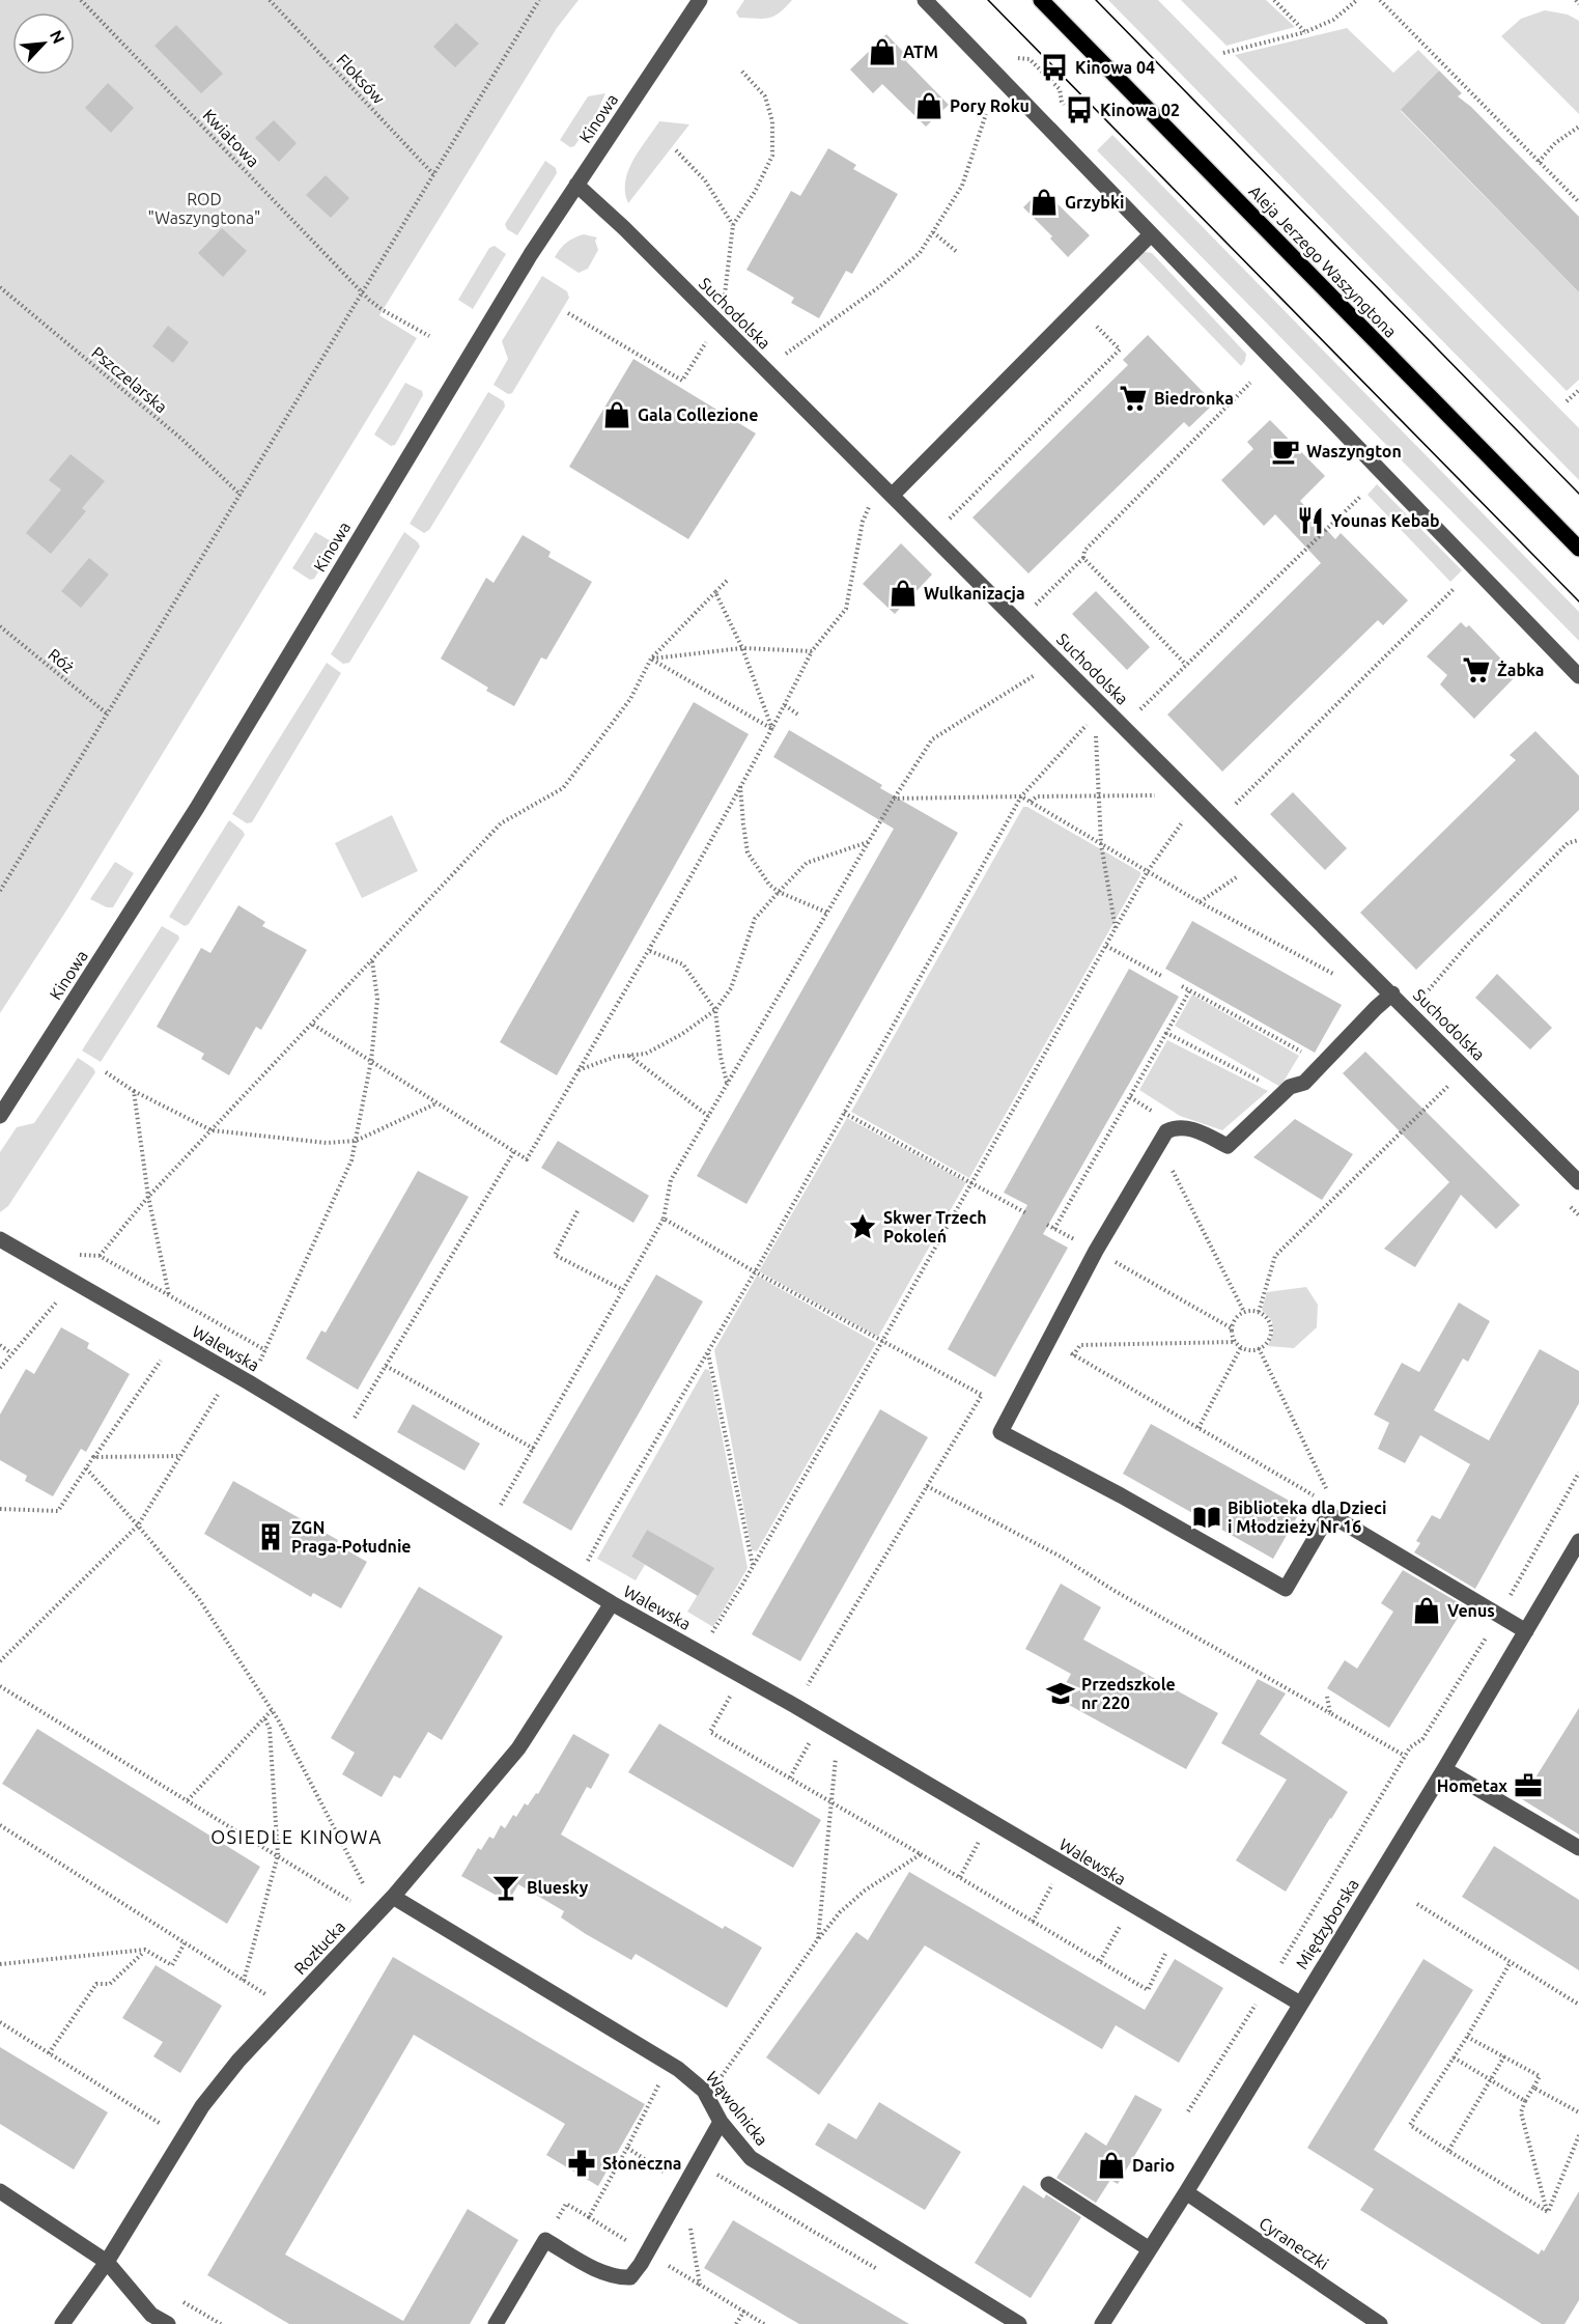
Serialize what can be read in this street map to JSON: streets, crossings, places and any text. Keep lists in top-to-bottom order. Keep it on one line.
{"streets":{"main road":["Aleja Jerzego Waszyngtona"],"street":["Kinowa","Suchodolska","Walewska","Międzyborska","Rozłucka","Wąwolnicka","Cyraneczki"],"path":["Floksów","Kwiatowa","Pszczelarska","Róż"]},"crossings":[["Kinowa","Suchodolska"],["Walewska","Międzyborska"],["Walewska","Rozłucka"],["Międzyborska","Cyraneczki"],["Rozłucka","Wąwolnicka"]],"districts":["OSIEDLE KINOWA"],"parks":["ROD \"Waszyngtona\""],"places":{"shop":["ATM","Pory Roku","Grzybki","Gala Collezione","Wulkanizacja","Venus","Dario"],"bus stop":["Kinowa 04","Kinowa 02"],"supermarket":["Biedronka","Żabka"],"cafe":["Waszyngton"],"restaurant":["Younas Kebab"],"place":["Skwer Trzech Pokoleń"],"library":["Biblioteka dla Dzieci i Młodzieży Nr 16"],"building":["ZGN Praga-Południe"],"school or university":["Przedszkole nr 220"],"office":["Hometax"],"bar":["Bluesky"],"pharmacy":["Słoneczna"]},"north":"top right"}
